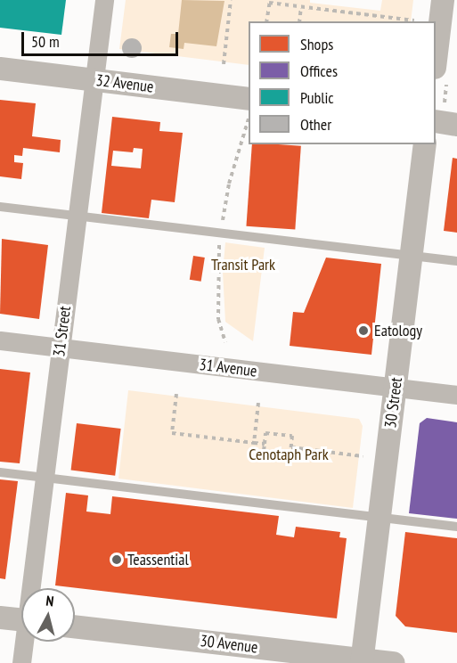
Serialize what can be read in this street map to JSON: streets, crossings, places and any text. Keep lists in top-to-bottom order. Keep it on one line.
{"streets":{"street":["32 Avenue","31 Street","31 Avenue","30 Street","30 Avenue"]},"crossings":[["32 Avenue","31 Street"],["31 Street","31 Avenue"],["31 Avenue","30 Street"],["30 Street","30 Avenue"]],"parks":["Transit Park","Cenotaph Park"],"places":["Eatology","Teassential"],"legend":["Shops","Offices","Public","Other"],"scale_bar":"50 m","north":"top"}
